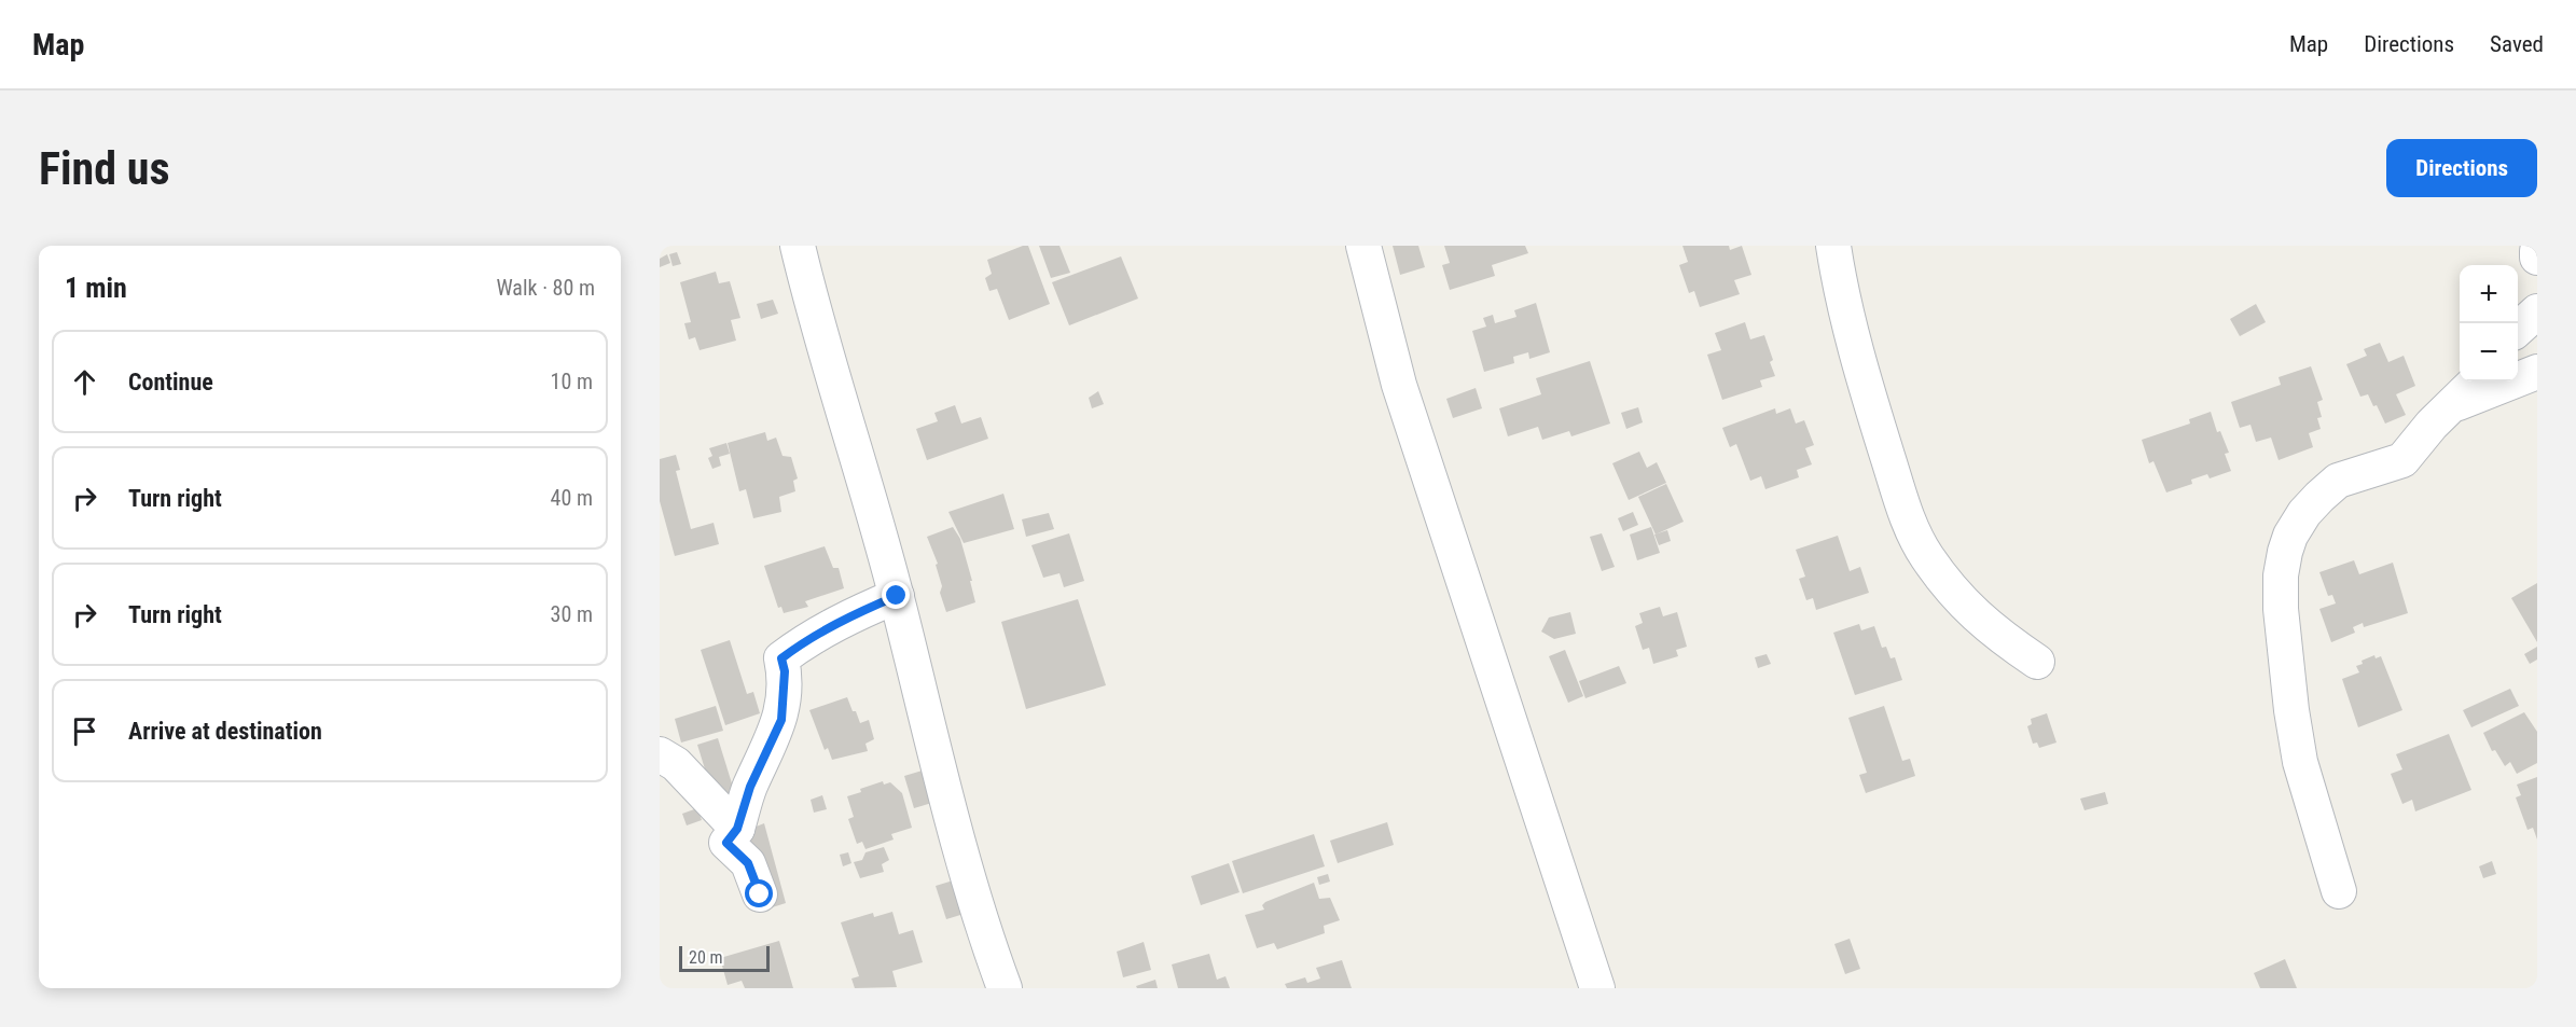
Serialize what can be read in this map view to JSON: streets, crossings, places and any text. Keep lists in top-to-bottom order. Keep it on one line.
{"scale_bar":"20 m","page":{"header":"Map","nav":["Map","Directions","Saved"],"buttons":"Directions","title":"Find us","heading":["1 min","Walk · 80 m"],"map_buttons":["+","−"],"list":[["Continue","10 m"],["Turn right","40 m"],["Turn right","30 m"],"Arrive at destination"],"scale":"20 m"}}
